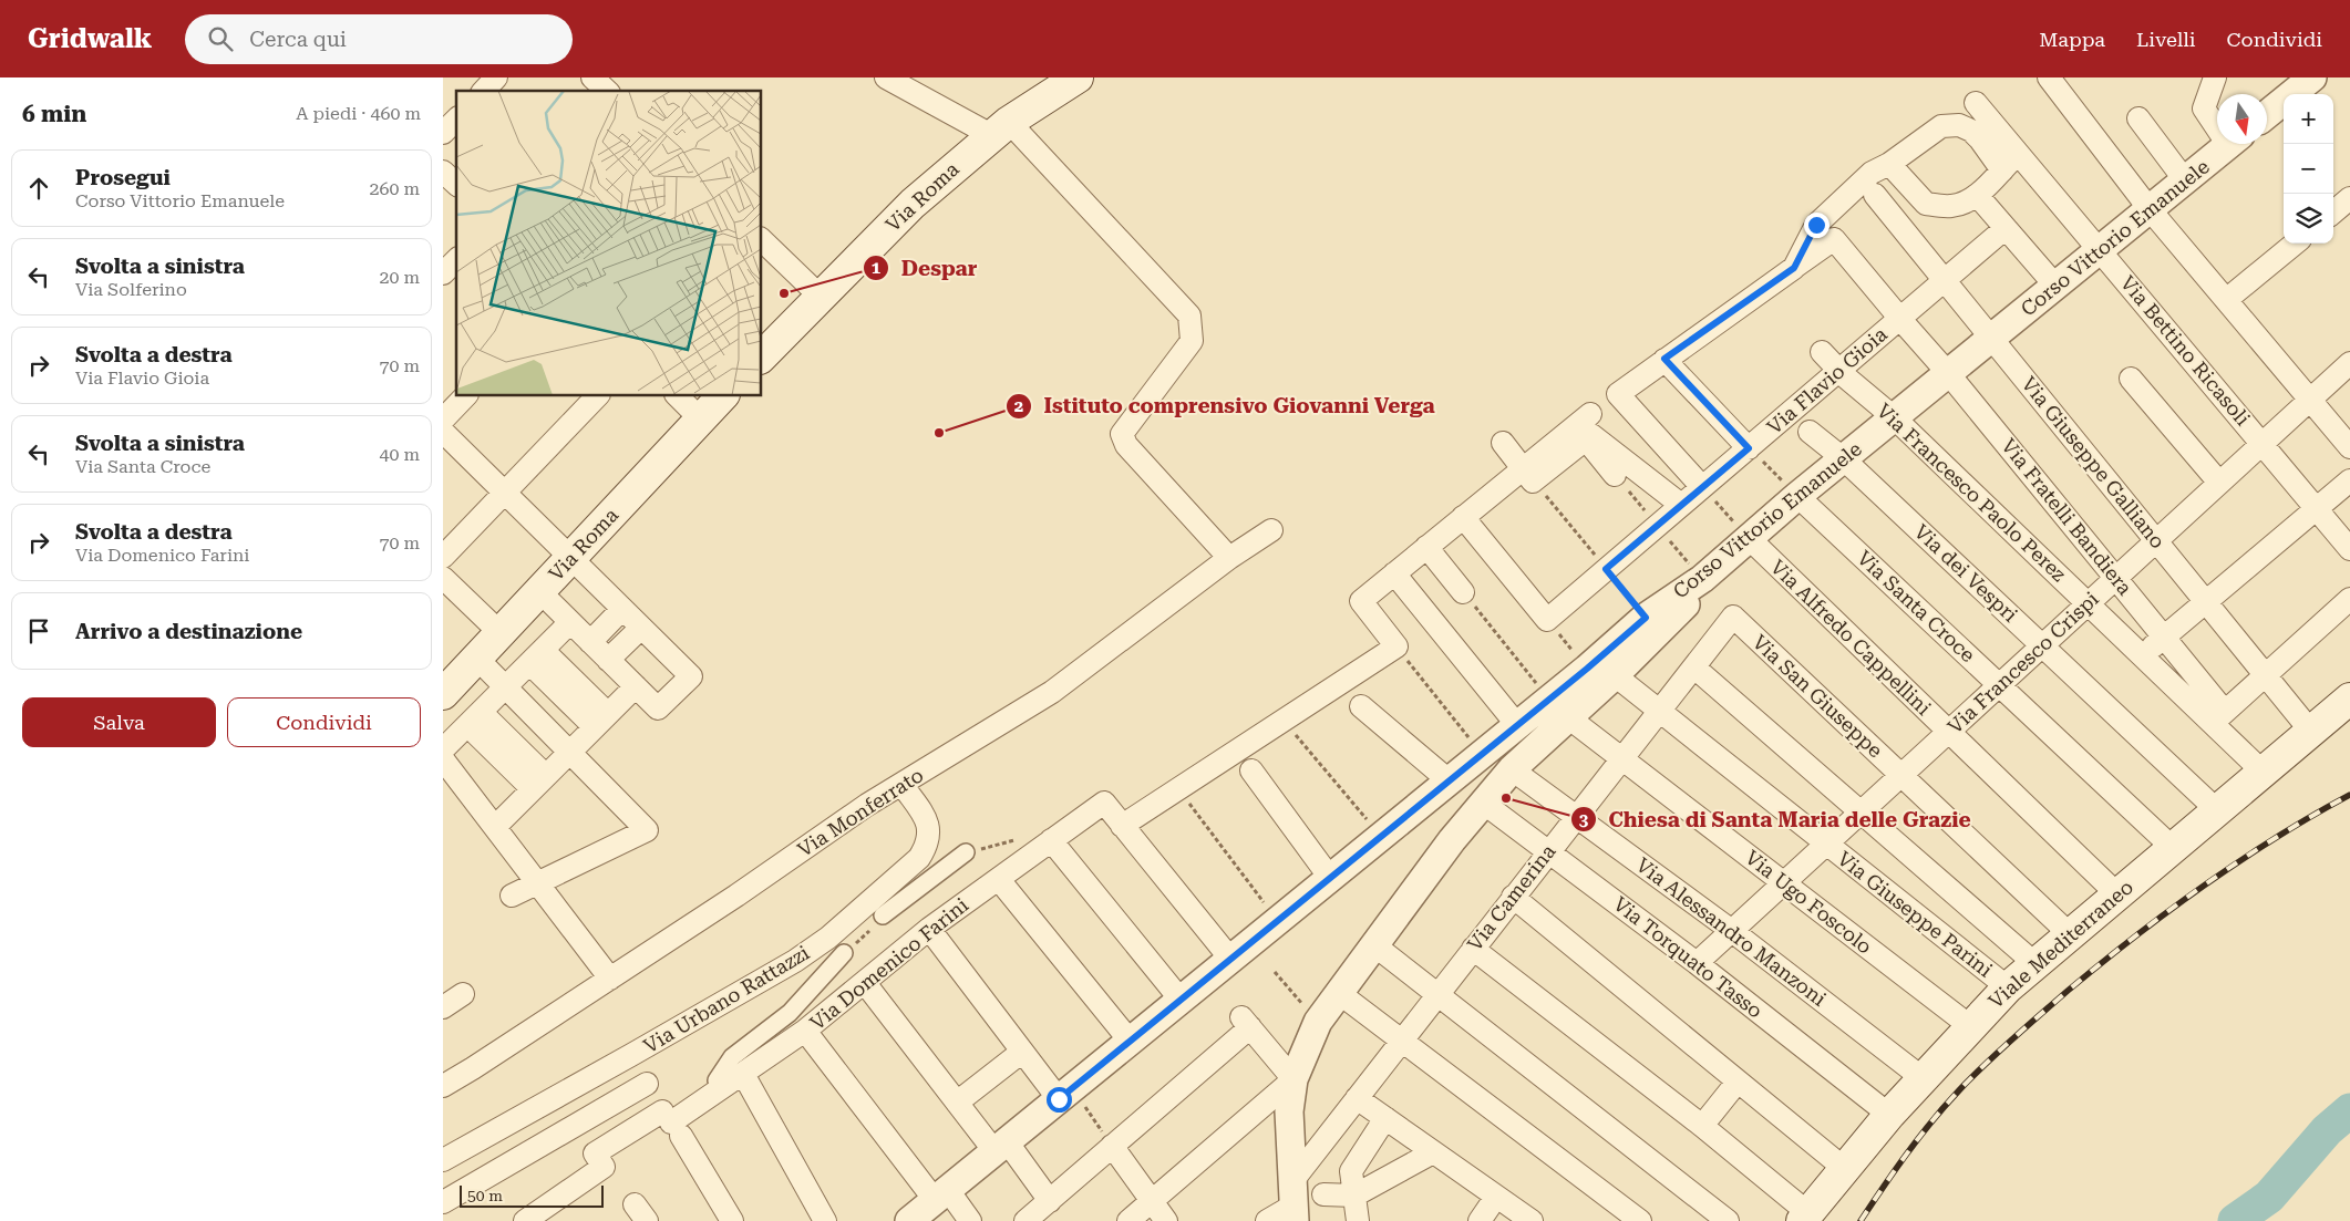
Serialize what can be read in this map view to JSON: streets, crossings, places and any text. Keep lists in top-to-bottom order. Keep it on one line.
{"streets":{"main road":["Via Roma","Viale Mediterraneo"],"street":["Corso Vittorio Emanuele","Via Bettino Ricasoli","Via Flavio Gioia","Via Giuseppe Galliano","Via Francesco Paolo Perez","Via Fratelli Bandiera","Via dei Vespri","Via Santa Croce","Via Alfredo Cappellini","Via Francesco Crispi","Via San Giuseppe","Via Monferrato","Via Camerina","Via Ugo Foscolo","Via Giuseppe Parini","Via Alessandro Manzoni","Via Torquato Tasso","Via Domenico Farini","Via Urbano Rattazzi"]},"crossings":[["Corso Vittorio Emanuele","Via Bettino Ricasoli"],["Corso Vittorio Emanuele","Via Giuseppe Galliano"],["Corso Vittorio Emanuele","Via Francesco Paolo Perez"],["Corso Vittorio Emanuele","Via Fratelli Bandiera"],["Corso Vittorio Emanuele","Via dei Vespri"],["Corso Vittorio Emanuele","Via Santa Croce"],["Corso Vittorio Emanuele","Via Alfredo Cappellini"],["Via Bettino Ricasoli","Via Francesco Crispi"],["Via Flavio Gioia","Via Giuseppe Galliano"],["Via Flavio Gioia","Via Francesco Paolo Perez"],["Via Flavio Gioia","Via Fratelli Bandiera"],["Via Giuseppe Galliano","Via Francesco Crispi"],["Via Giuseppe Galliano","Viale Mediterraneo"],["Via Francesco Paolo Perez","Via Fratelli Bandiera"],["Via Francesco Paolo Perez","Via Francesco Crispi"],["Via Francesco Paolo Perez","Viale Mediterraneo"],["Via Fratelli Bandiera","Via Francesco Crispi"],["Via dei Vespri","Via Francesco Crispi"],["Via dei Vespri","Viale Mediterraneo"],["Via Santa Croce","Via Francesco Crispi"],["Via Santa Croce","Viale Mediterraneo"],["Via Alfredo Cappellini","Via Francesco Crispi"],["Via Alfredo Cappellini","Viale Mediterraneo"],["Via Francesco Crispi","Via San Giuseppe"],["Via Francesco Crispi","Via Ugo Foscolo"],["Via Francesco Crispi","Via Giuseppe Parini"],["Via Francesco Crispi","Via Alessandro Manzoni"],["Via Francesco Crispi","Via Torquato Tasso"],["Via San Giuseppe","Via Camerina"],["Via San Giuseppe","Viale Mediterraneo"],["Via Monferrato","Via Urbano Rattazzi"],["Via Camerina","Via Ugo Foscolo"],["Via Camerina","Via Giuseppe Parini"],["Via Camerina","Via Alessandro Manzoni"],["Via Camerina","Via Torquato Tasso"],["Via Ugo Foscolo","Viale Mediterraneo"],["Via Giuseppe Parini","Viale Mediterraneo"],["Via Alessandro Manzoni","Viale Mediterraneo"],["Viale Mediterraneo","Via Torquato Tasso"]],"places":["Despar","Istituto comprensivo Giovanni Verga","Chiesa di Santa Maria delle Grazie"],"scale_bar":"50 m","north":"bottom","page":{"header":"Gridwalk","search":"Cerca qui","nav":["Mappa","Livelli","Condividi"],"heading":["6 min","A piedi · 460 m"],"map_buttons":["+","−"],"list":[["Prosegui","Corso Vittorio Emanuele","260 m"],["Svolta a sinistra","Via Solferino","20 m"],["Svolta a destra","Via Flavio Gioia","70 m"],["Svolta a sinistra","Via Santa Croce","40 m"],["Svolta a destra","Via Domenico Farini","70 m"],"Arrivo a destinazione"],"buttons":["Salva","Condividi"],"scale":"50 m"}}
